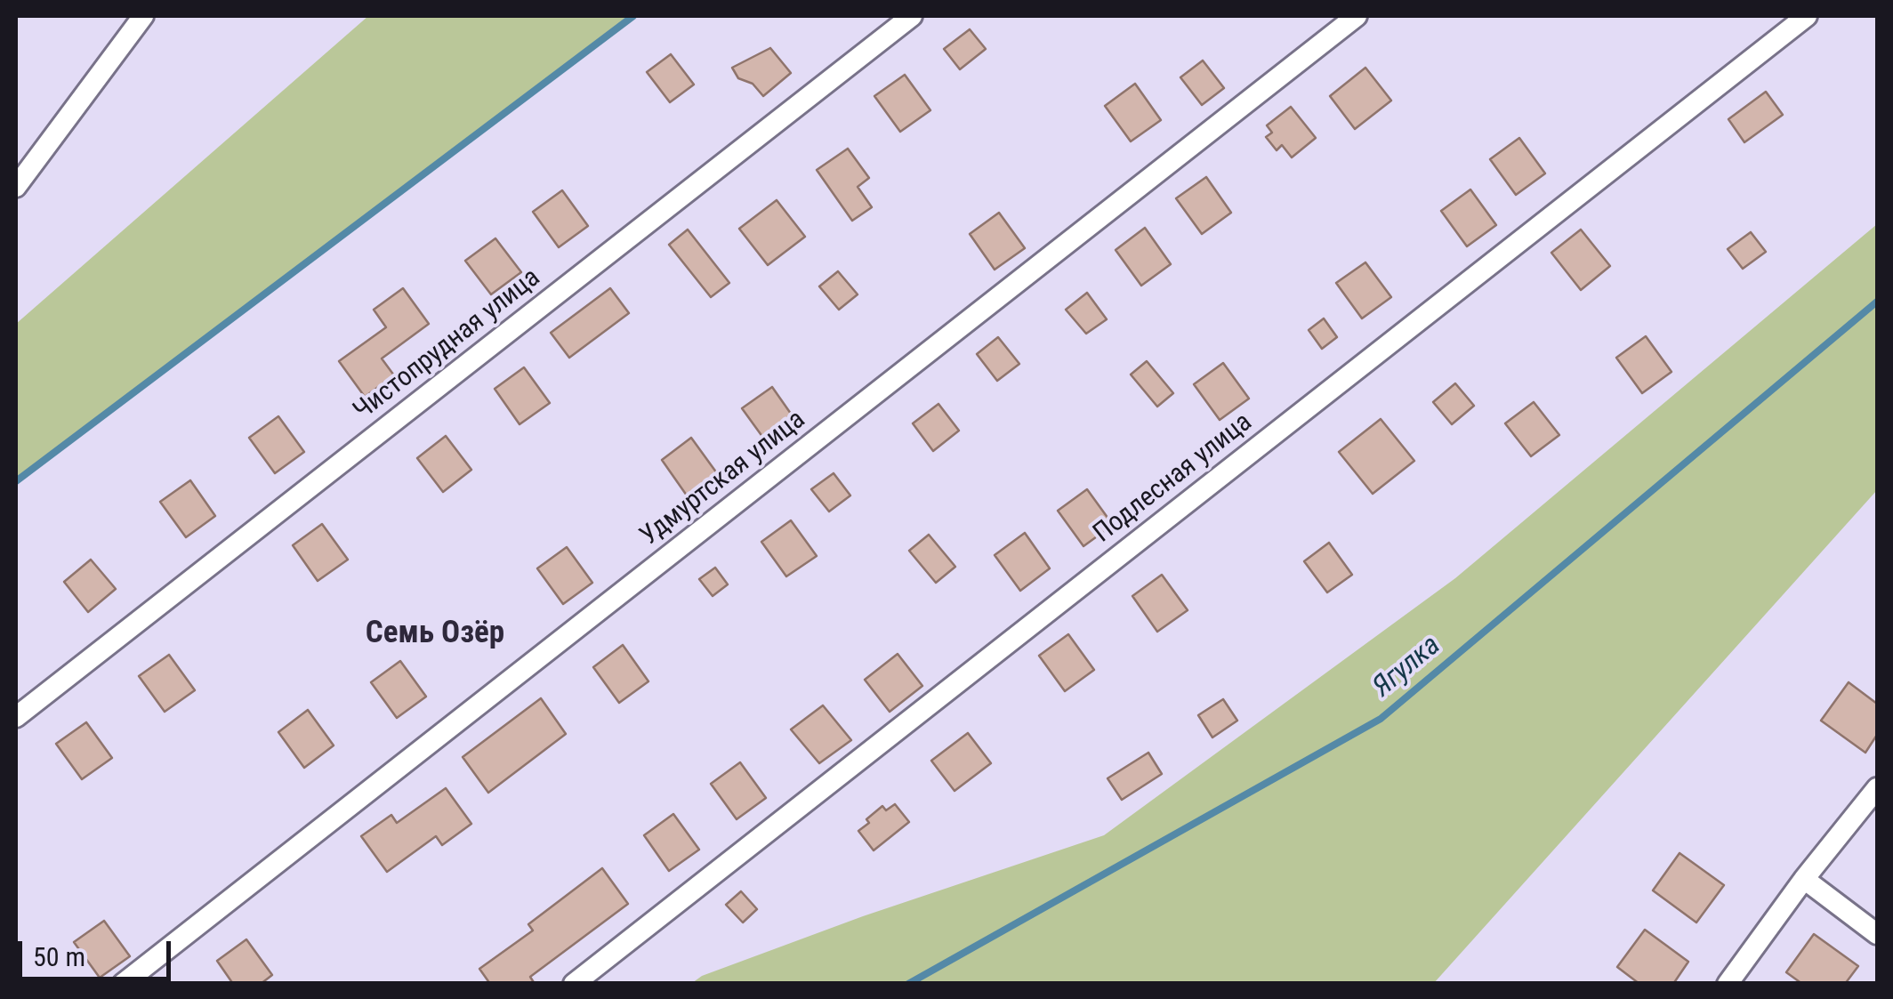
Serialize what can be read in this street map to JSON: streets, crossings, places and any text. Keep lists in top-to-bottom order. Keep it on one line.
{"streets":{"street":["Чистопрудная улица","Удмуртская улица","Подлесная улица"]},"districts":["Семь Озёр"],"water":["Ягулка"],"scale_bar":"50 m"}
